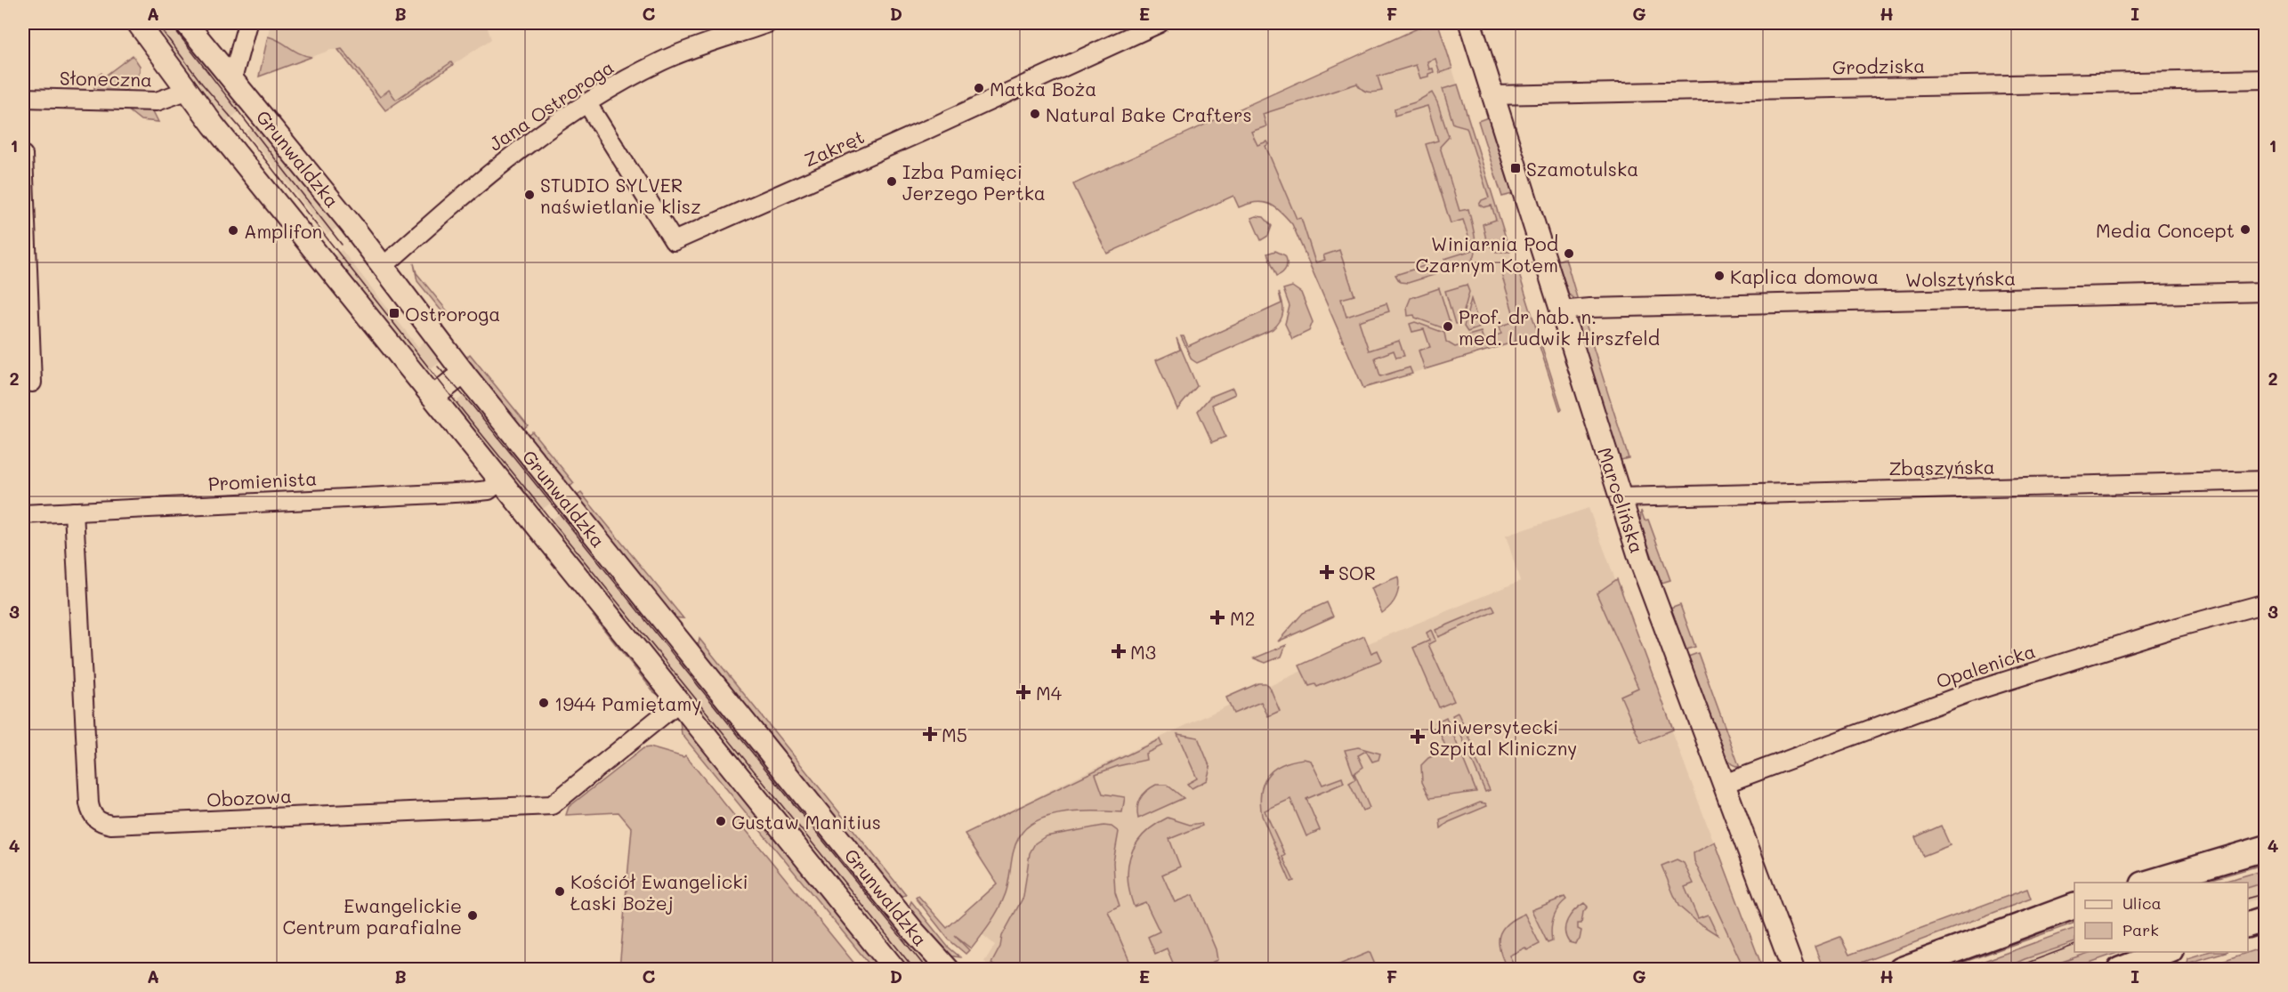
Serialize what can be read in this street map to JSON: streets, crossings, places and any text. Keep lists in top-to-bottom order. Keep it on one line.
{"streets":{"street":["Grodziska","Słoneczna","Jana Ostroroga","Zakręt","Grunwaldzka","Wolsztyńska","Zbąszyńska","Promienista","Marcelińska","Opalenicka","Obozowa"]},"crossings":[["Grodziska","Marcelińska"],["Słoneczna","Grunwaldzka"],["Jana Ostroroga","Zakręt"],["Jana Ostroroga","Grunwaldzka"],["Grunwaldzka","Promienista"],["Grunwaldzka","Obozowa"],["Wolsztyńska","Marcelińska"],["Zbąszyńska","Marcelińska"],["Promienista","Obozowa"],["Marcelińska","Opalenicka"]],"places":{"other":["Matka Boża","Natural Bake Crafters","Izba Pamięci Jerzego Pertka","STUDIO SYLVER naświetlanie klisz","Media Concept","Amplifon","Winiarnia Pod Czarnym Kotem","Kaplica domowa","Prof. dr hab. n. med. Ludwik Hirszfeld","1944 Pamiętamy","Gustaw Manitius","Kościół Ewangelicki Łaski Bożej","Ewangelickie Centrum parafialne"],"transit":["Szamotulska","Ostroroga"],"health":["SOR","M2","M3","M4","M5","Uniwersytecki Szpital Kliniczny"]},"legend":["Ulica","Park"],"grid":{"columns":["A","B","C","D","E","F","G","H","I"],"rows":["1","2","3","4"]}}
